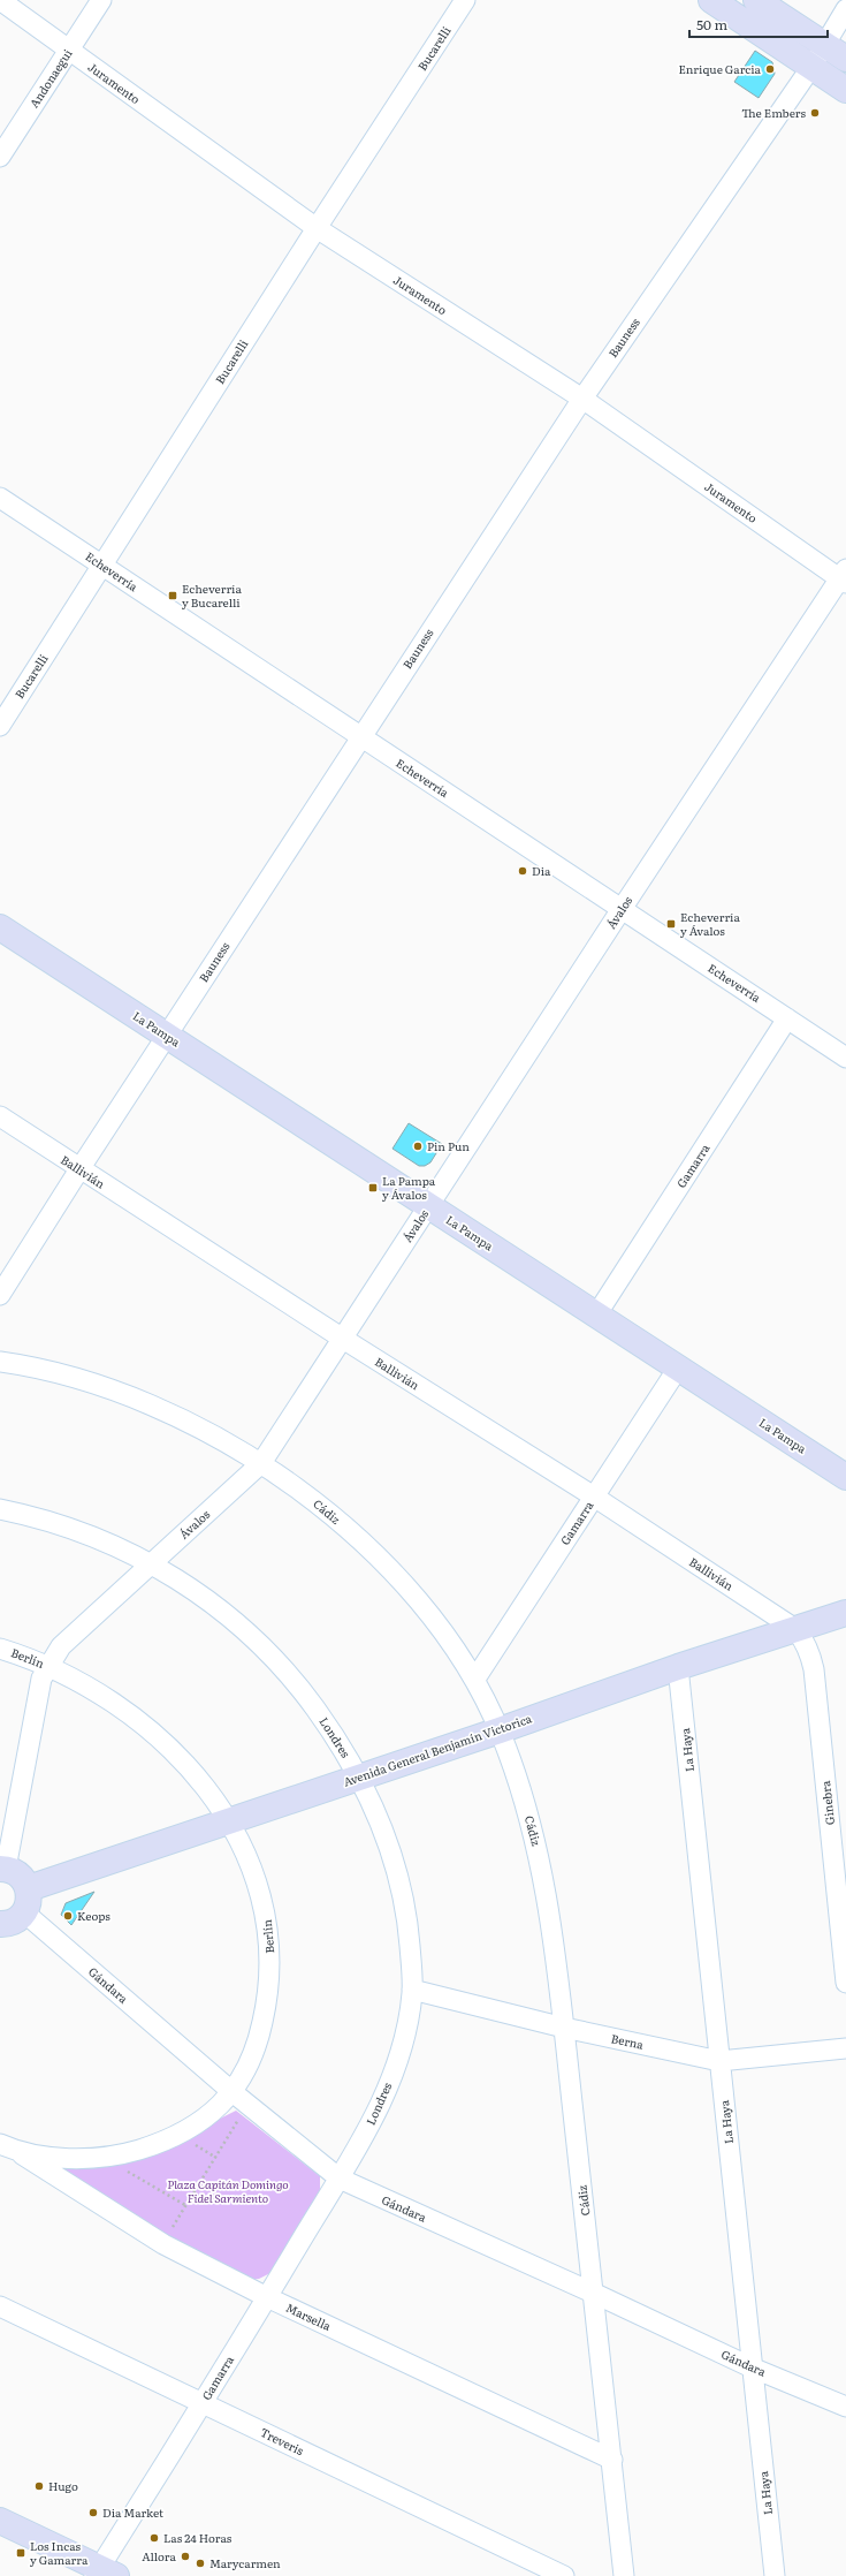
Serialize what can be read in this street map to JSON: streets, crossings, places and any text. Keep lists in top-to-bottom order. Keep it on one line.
{"streets":{"street":["Bucarelli","Andonaegui","Juramento","Bauness","Echeverría","Ávalos","La Pampa","Gamarra","Ballivián","Cádiz","Berlín","Londres","Avenida General Benjamín Victorica","La Haya","Ginebra","Gándara","Berna","Marsella","Treveris"]},"crossings":[["Bucarelli","Juramento"],["Bucarelli","Echeverría"],["Andonaegui","Juramento"],["Juramento","Bauness"],["Juramento","Ávalos"],["Bauness","Echeverría"],["Bauness","La Pampa"],["Bauness","Ballivián"],["Echeverría","Ávalos"],["Echeverría","Gamarra"],["Ávalos","La Pampa"],["Ávalos","Ballivián"],["Ávalos","Cádiz"],["Ávalos","Berlín"],["Ávalos","Londres"],["La Pampa","Gamarra"],["Gamarra","Ballivián"],["Gamarra","Cádiz"],["Gamarra","Londres"],["Gamarra","Gándara"],["Gamarra","Marsella"],["Gamarra","Treveris"],["Ballivián","Avenida General Benjamín Victorica"],["Ballivián","Ginebra"],["Cádiz","Avenida General Benjamín Victorica"],["Cádiz","Gándara"],["Cádiz","Berna"],["Cádiz","Marsella"],["Berlín","Avenida General Benjamín Victorica"],["Berlín","Gándara"],["Berlín","Marsella"],["Londres","Avenida General Benjamín Victorica"],["Londres","Gándara"],["Londres","Berna"],["Avenida General Benjamín Victorica","La Haya"],["Avenida General Benjamín Victorica","Ginebra"],["La Haya","Gándara"],["La Haya","Berna"]],"parks":["Plaza Capitán Domingo Fidel Sarmiento"],"places":{"other":["Enrique Garcia","The Embers","Dia","Pin Pun","Keops","Hugo","Dia Market","Las 24 Horas","Allora","Marycarmen"],"transit":["Echeverría y Bucarelli","Echeverría y Ávalos","La Pampa y Ávalos","Los Incas y Gamarra"]},"scale_bar":"50 m"}
